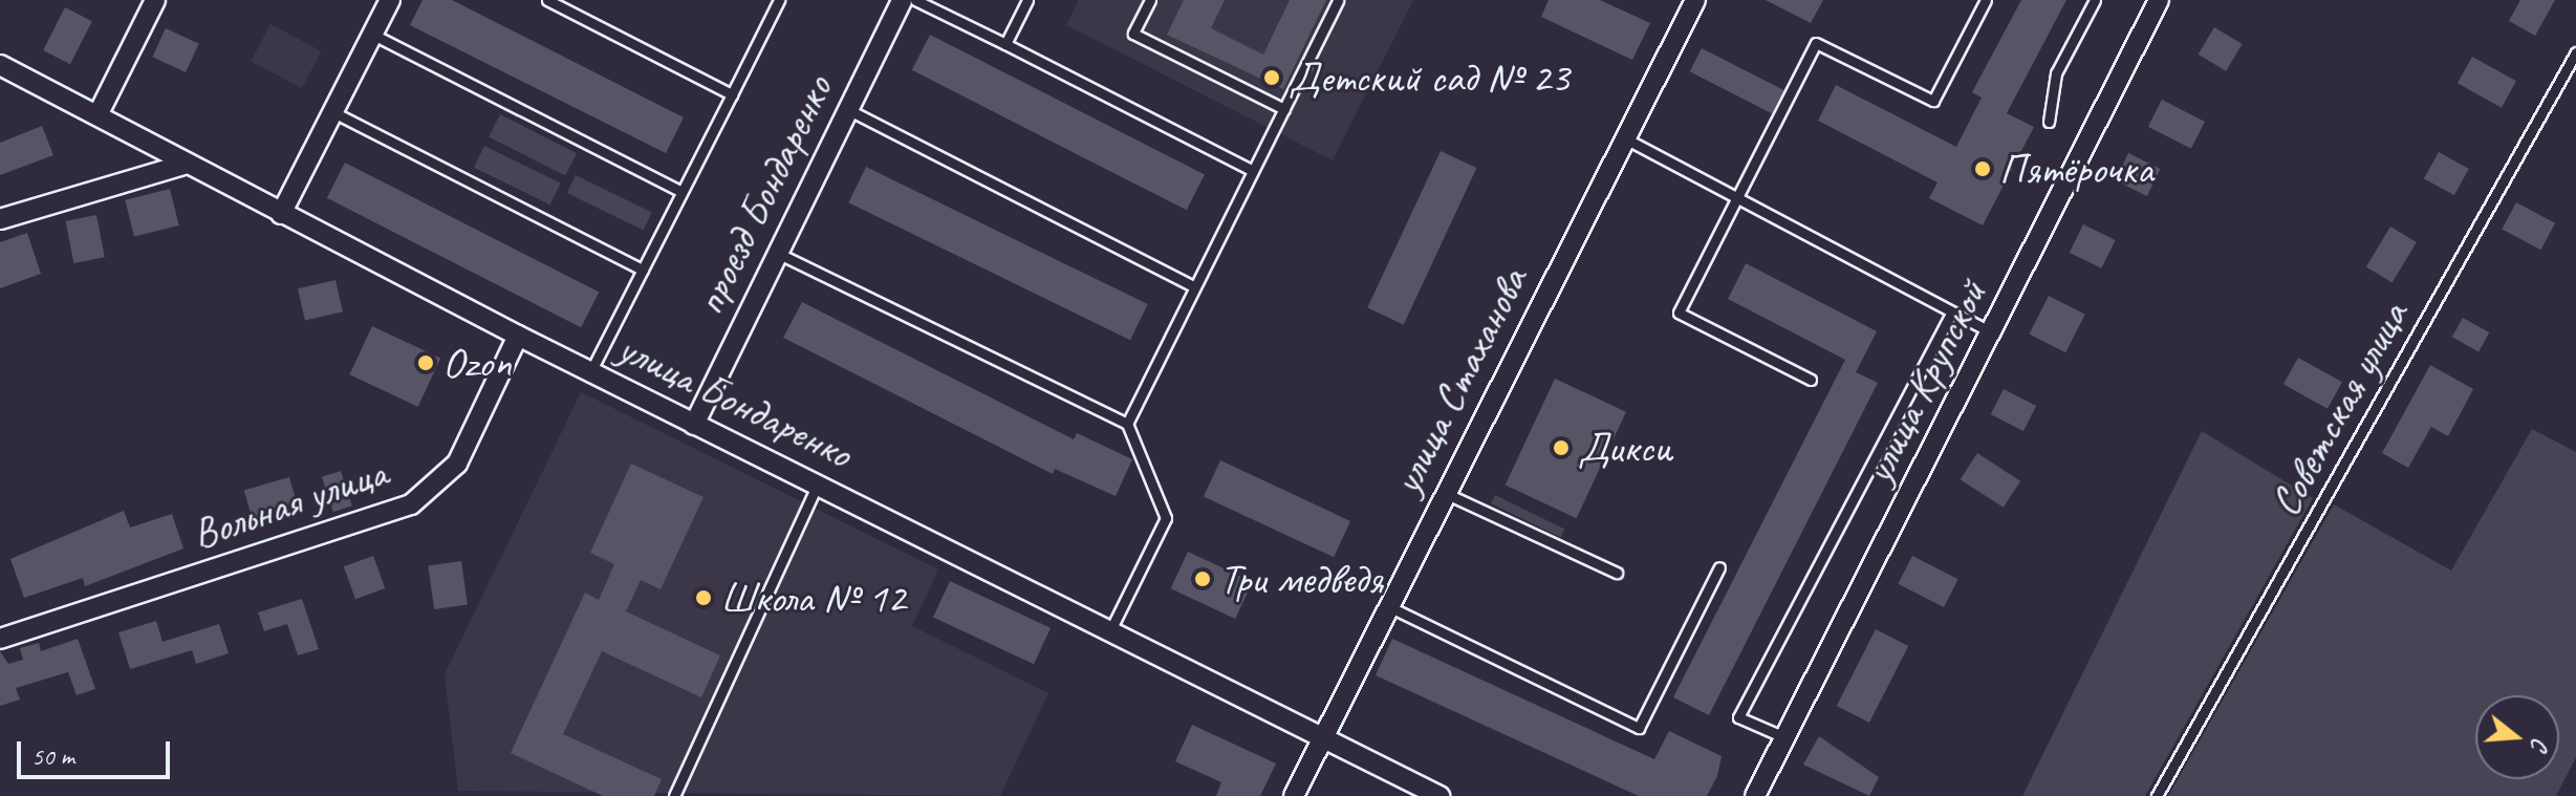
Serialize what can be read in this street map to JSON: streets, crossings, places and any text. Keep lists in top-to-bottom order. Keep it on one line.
{"streets":{"street":["проезд Бондаренко","улица Стаханова","улица Крупской","улица Бондаренко","Вольная улица"],"lane":["Советская улица"]},"crossings":[["проезд Бондаренко","улица Бондаренко"],["улица Стаханова","улица Бондаренко"],["улица Бондаренко","Вольная улица"]],"places":["Детский сад № 23","Пятёрочка","Ozon","Дикси","Три медведя","Школа № 12"],"scale_bar":"50 m","north":"right"}
